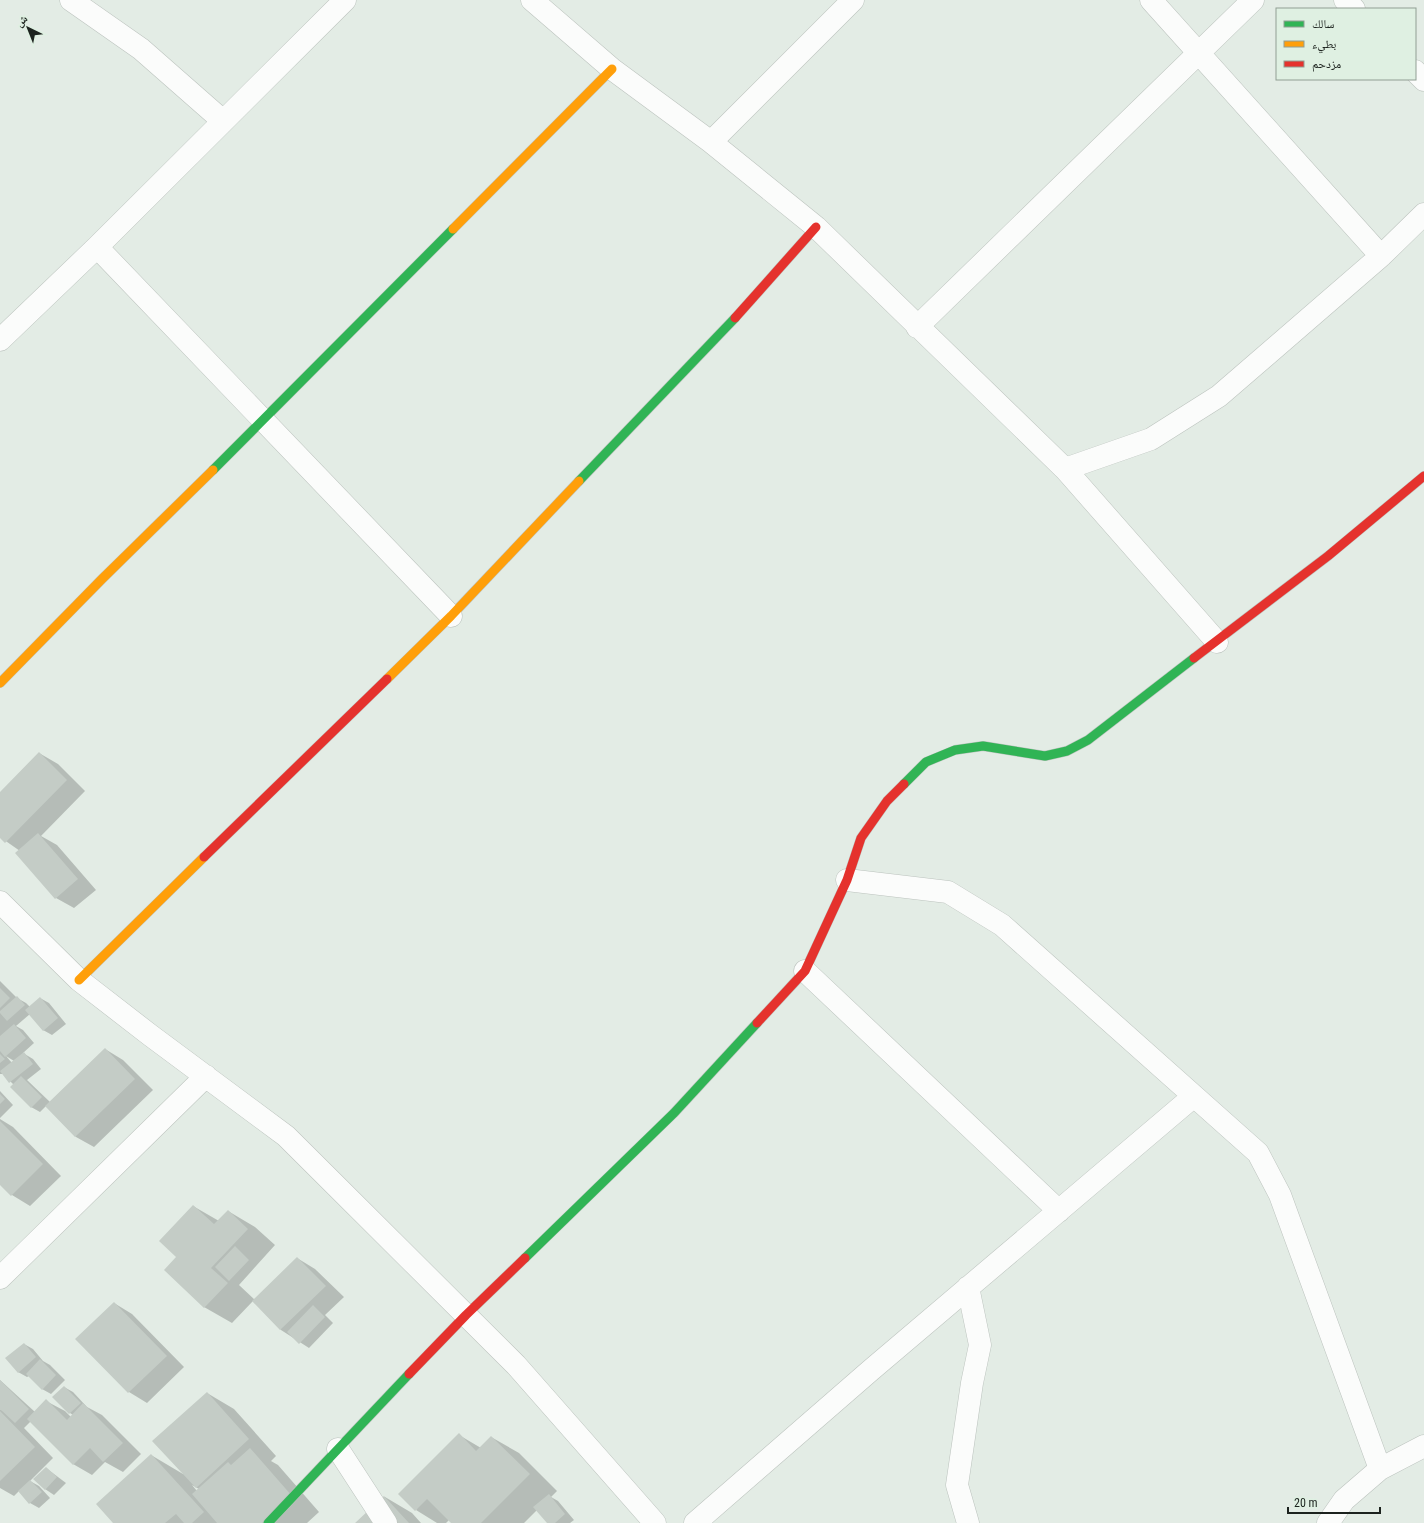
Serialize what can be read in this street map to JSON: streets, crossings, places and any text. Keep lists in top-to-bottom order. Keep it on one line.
{"legend":["سالك","بطيء","مزدحم"],"scale_bar":"20 m","north":"top left"}
